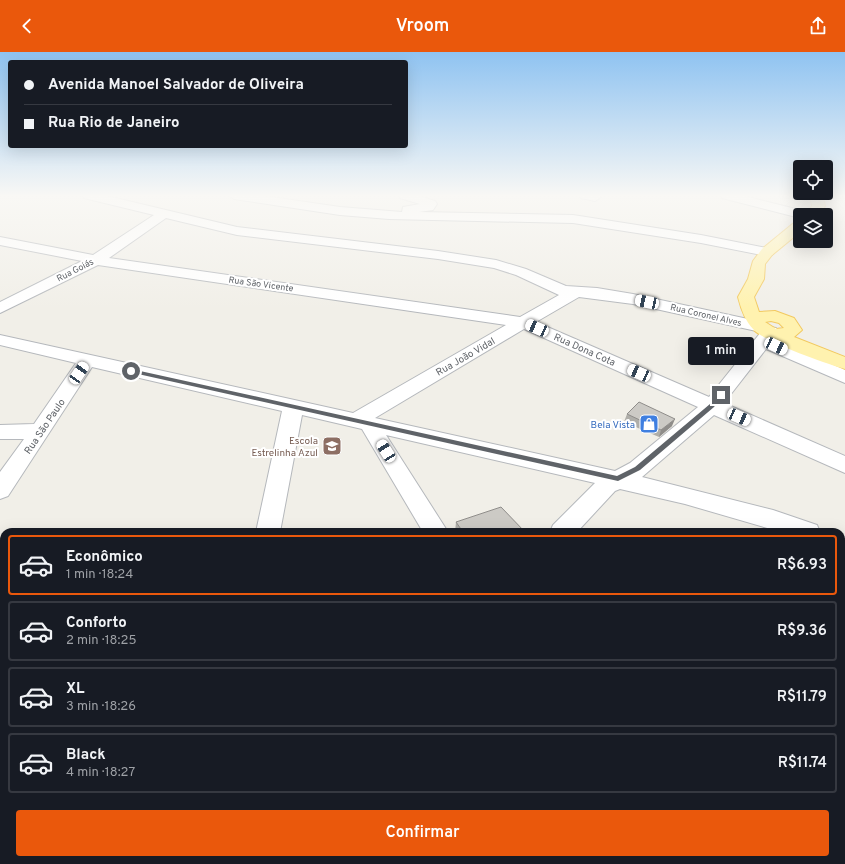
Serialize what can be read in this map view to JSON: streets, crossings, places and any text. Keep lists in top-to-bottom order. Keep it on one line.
{"streets":{"street":["Rua Goiás","Rua São Vicente","Rua Coronel Alves","Rua Dona Cota","Rua João Vidal","Rua São Paulo"]},"crossings":[["Rua Goiás","Rua São Vicente"],["Rua São Vicente","Rua Dona Cota"],["Rua São Vicente","Rua João Vidal"],["Rua Coronel Alves","Rua João Vidal"],["Rua Dona Cota","Rua João Vidal"]],"places":{"shop":["Bela Vista"],"school or university":["Escola Estrelinha Azul"]},"page":{"header":"Vroom","banner":["Avenida Manoel Salvador de Oliveira","Rua Rio de Janeiro"],"bubble":"1 min","list":[{"name":"Econômico","note":"1 min · 18:24","value":"R$6.93"},{"name":"Conforto","note":"2 min · 18:25","value":"R$9.36"},{"name":"XL","note":"3 min · 18:26","value":"R$11.79"},{"name":"Black","note":"4 min · 18:27","value":"R$11.74"}],"buttons":"Confirmar"}}
